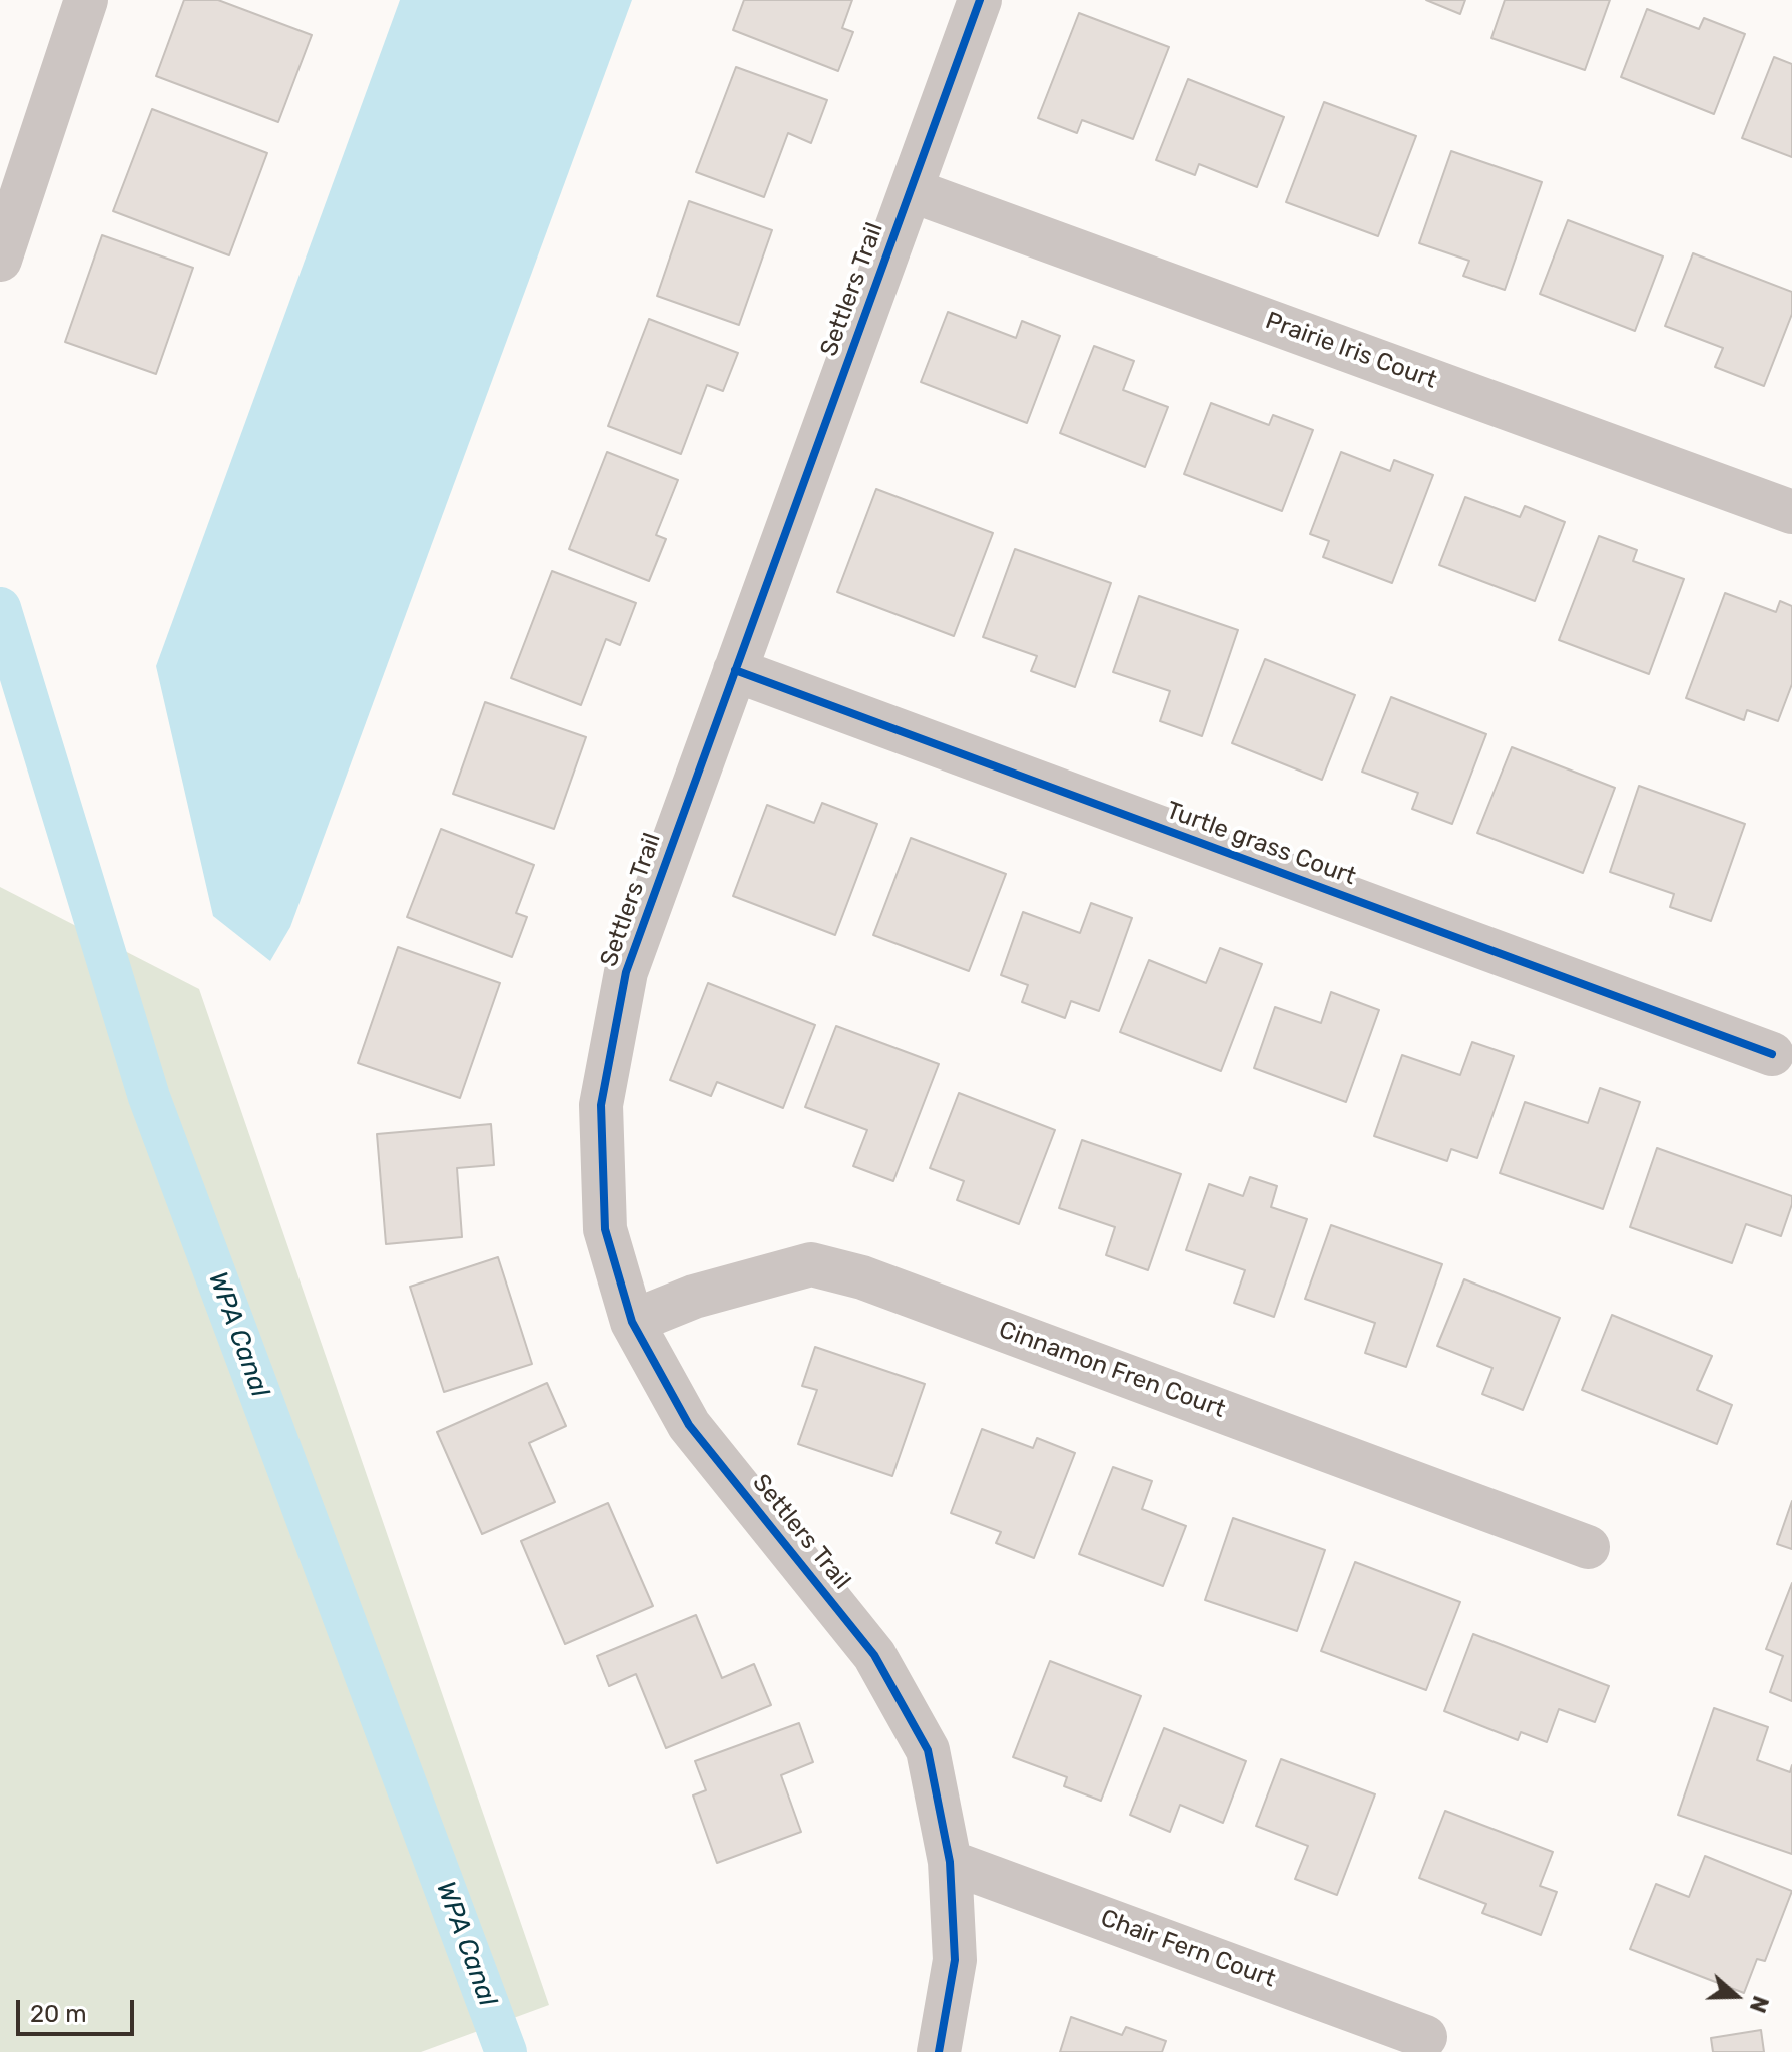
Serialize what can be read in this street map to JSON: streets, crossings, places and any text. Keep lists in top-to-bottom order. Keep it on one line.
{"streets":{"street":["Settlers Trail","Prairie Iris Court","Turtle grass Court","Cinnamon Fren Court","Chair Fern Court"]},"crossings":[["Settlers Trail","Prairie Iris Court"],["Settlers Trail","Turtle grass Court"],["Settlers Trail","Cinnamon Fren Court"],["Settlers Trail","Chair Fern Court"]],"water":["WPA Canal"],"scale_bar":"20 m","north":"right"}
